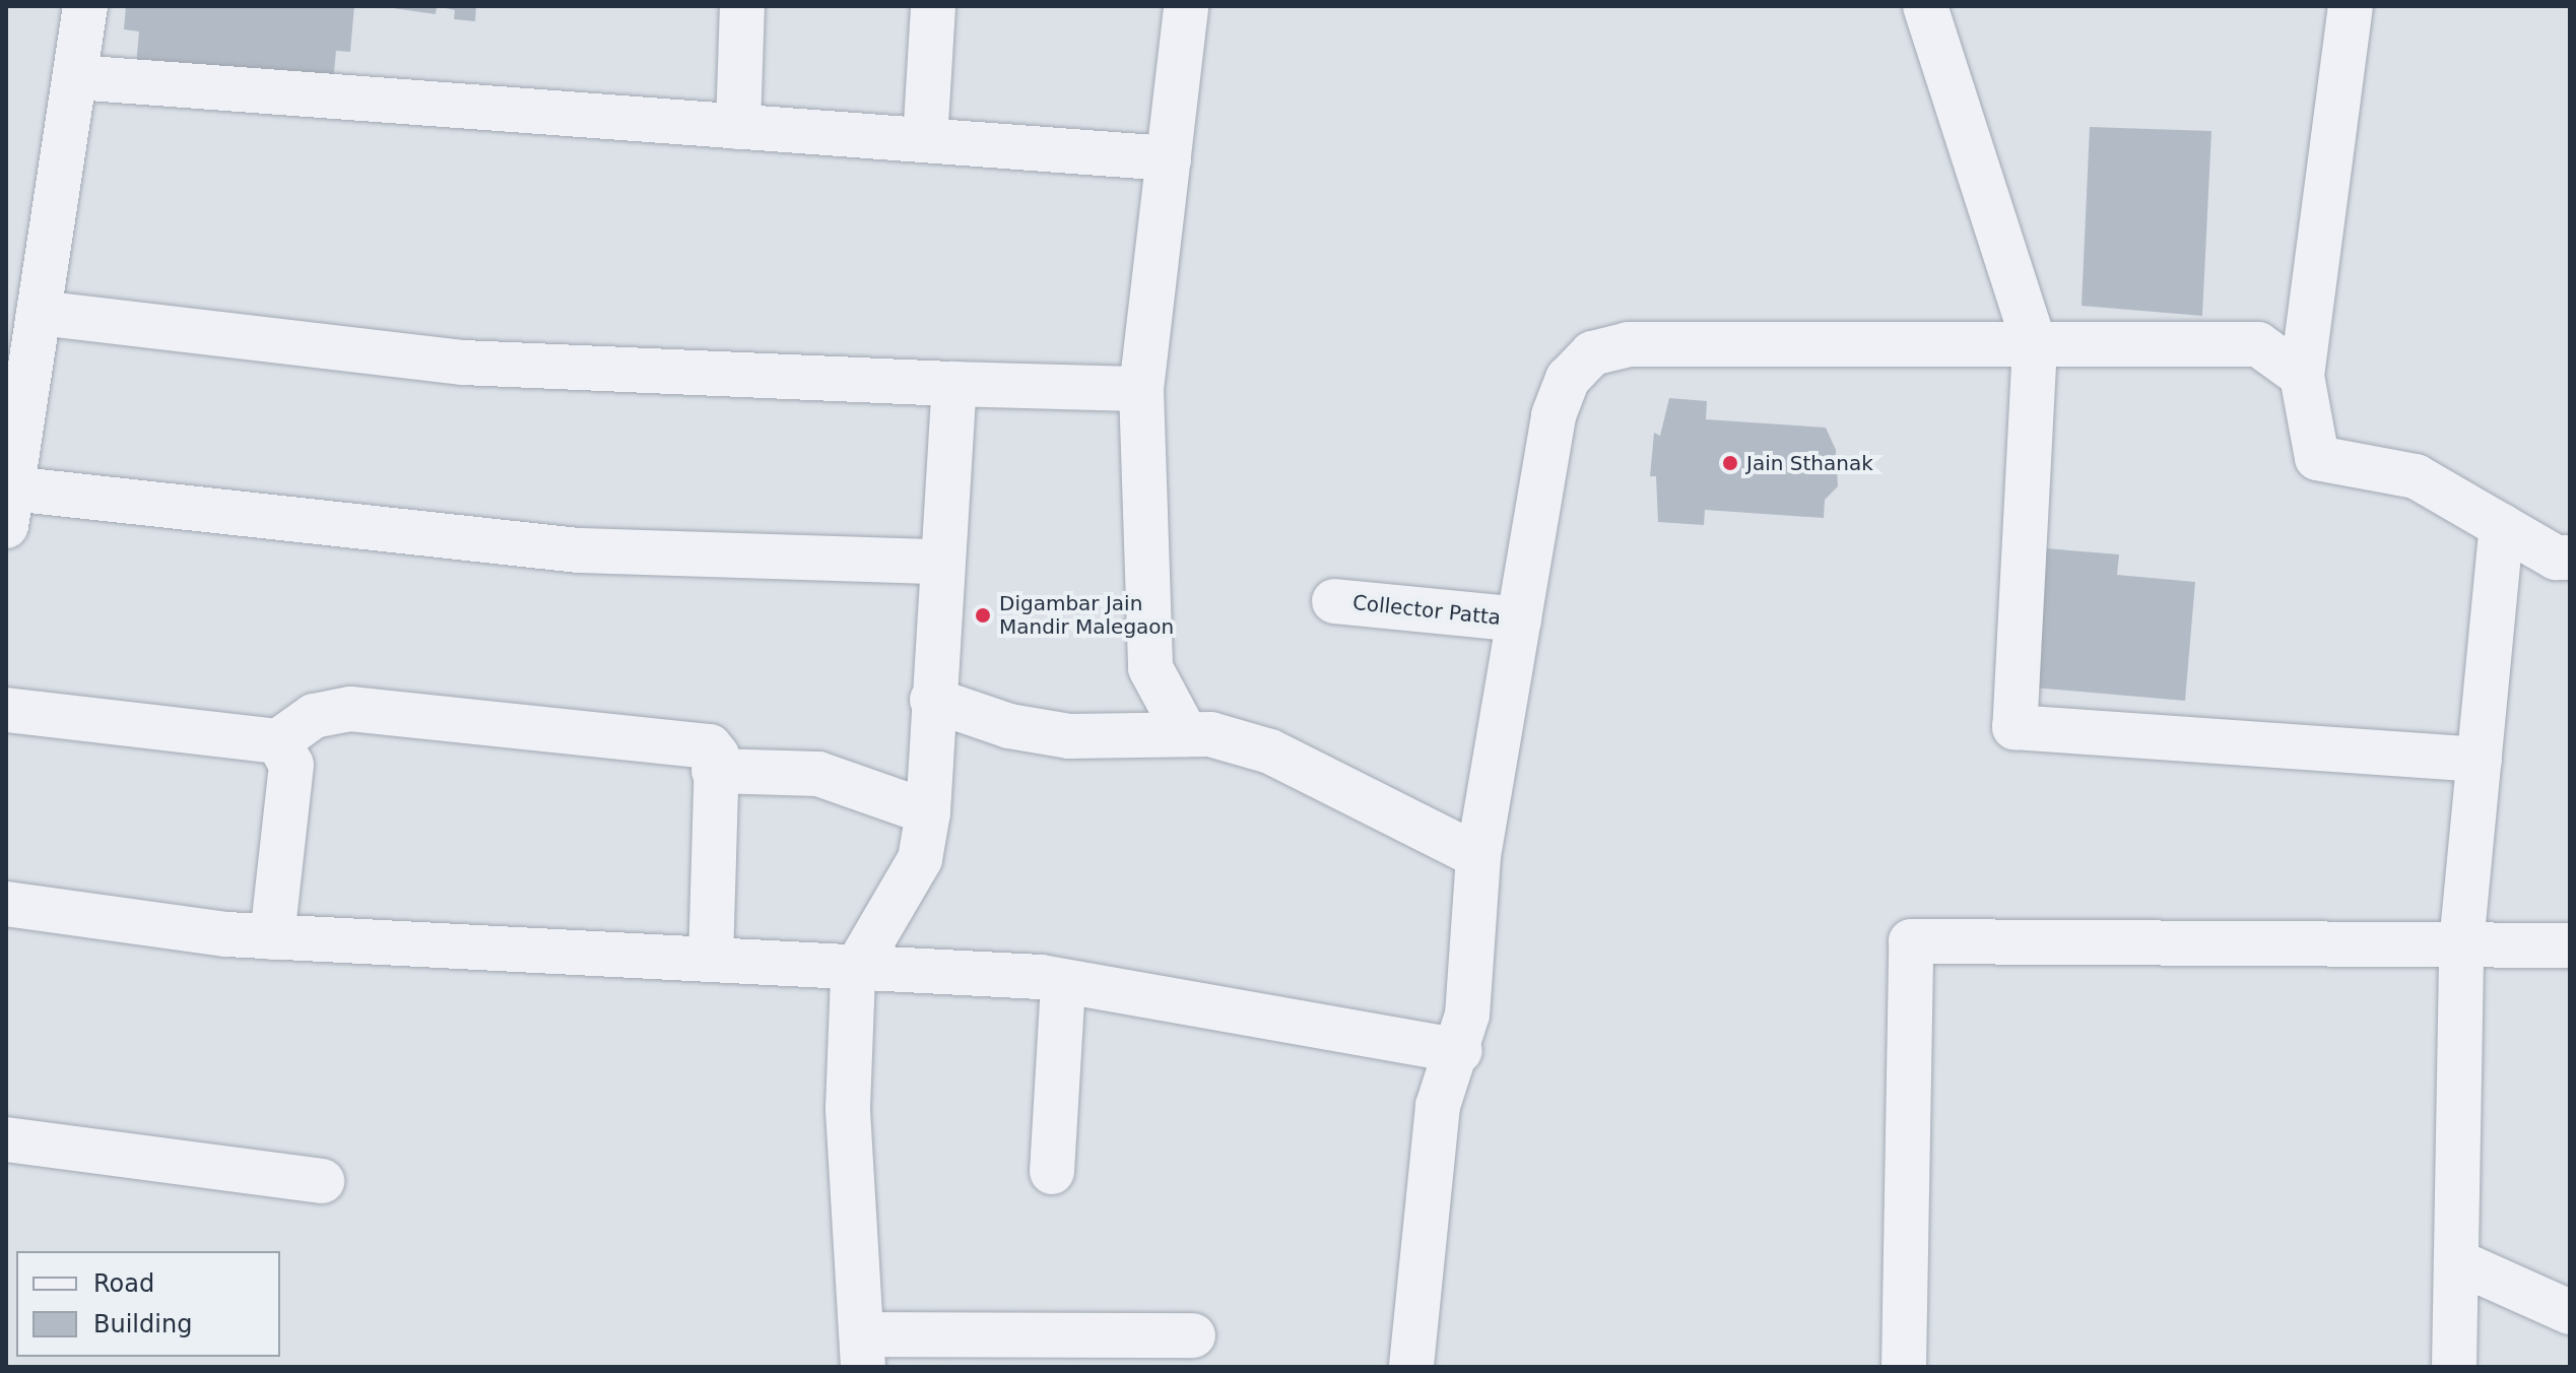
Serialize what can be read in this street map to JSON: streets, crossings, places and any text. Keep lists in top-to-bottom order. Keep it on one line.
{"streets":{"street":["Collector Patta"]},"places":["Jain Sthanak","Digambar Jain Mandir Malegaon"],"legend":["Road","Building"]}
